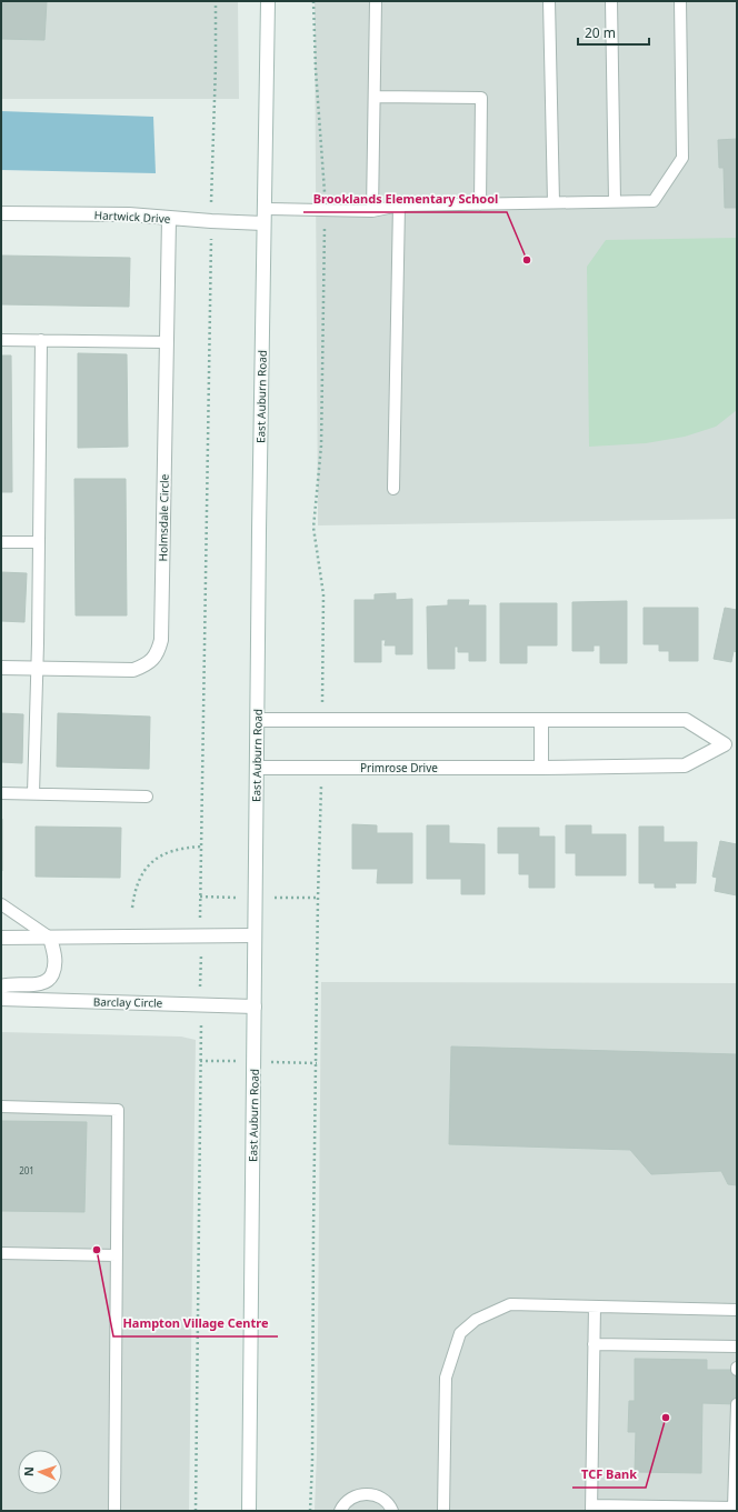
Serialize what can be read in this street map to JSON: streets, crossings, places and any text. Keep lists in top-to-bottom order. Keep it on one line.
{"streets":{"street":["Hartwick Drive","East Auburn Road","Holmsdale Circle","Primrose Drive","Barclay Circle"]},"crossings":[["Hartwick Drive","East Auburn Road"],["Hartwick Drive","Holmsdale Circle"],["East Auburn Road","Primrose Drive"],["East Auburn Road","Barclay Circle"]],"places":["Brooklands Elementary School","Hampton Village Centre","TCF Bank"],"house_numbers":["201"],"scale_bar":"20 m","north":"left"}
